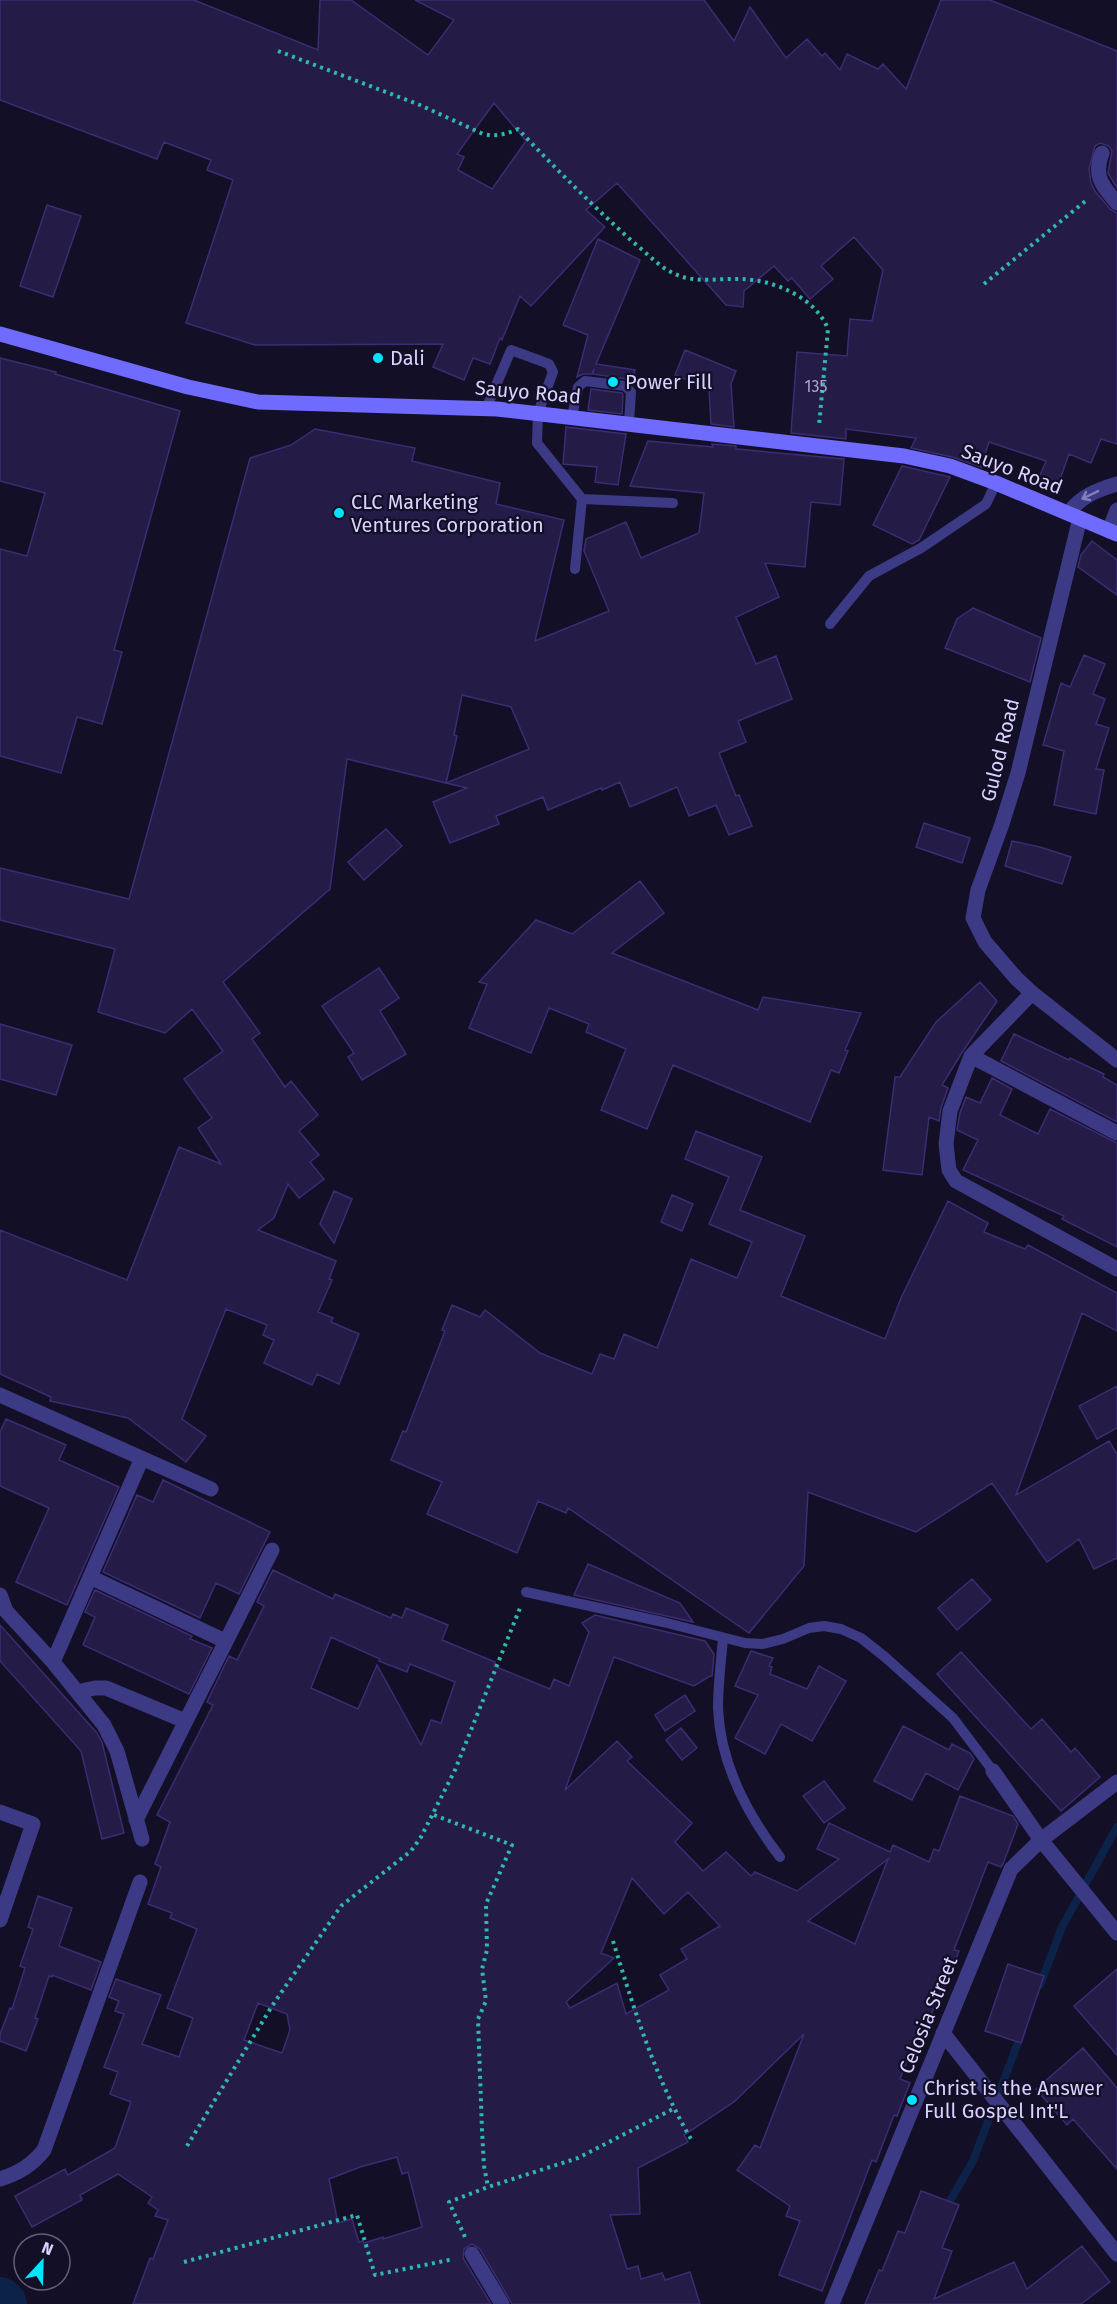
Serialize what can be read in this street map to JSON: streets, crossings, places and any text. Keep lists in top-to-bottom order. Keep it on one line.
{"streets":{"main road":["Sauyo Road"],"street":["Gulod Road","Celosia Street"]},"crossings":[["Sauyo Road","Gulod Road"]],"places":["Dali","Power Fill","CLC Marketing Ventures Corporation","Christ is the Answer Full Gospel Int'L"],"house_numbers":["135"],"north":"top"}
